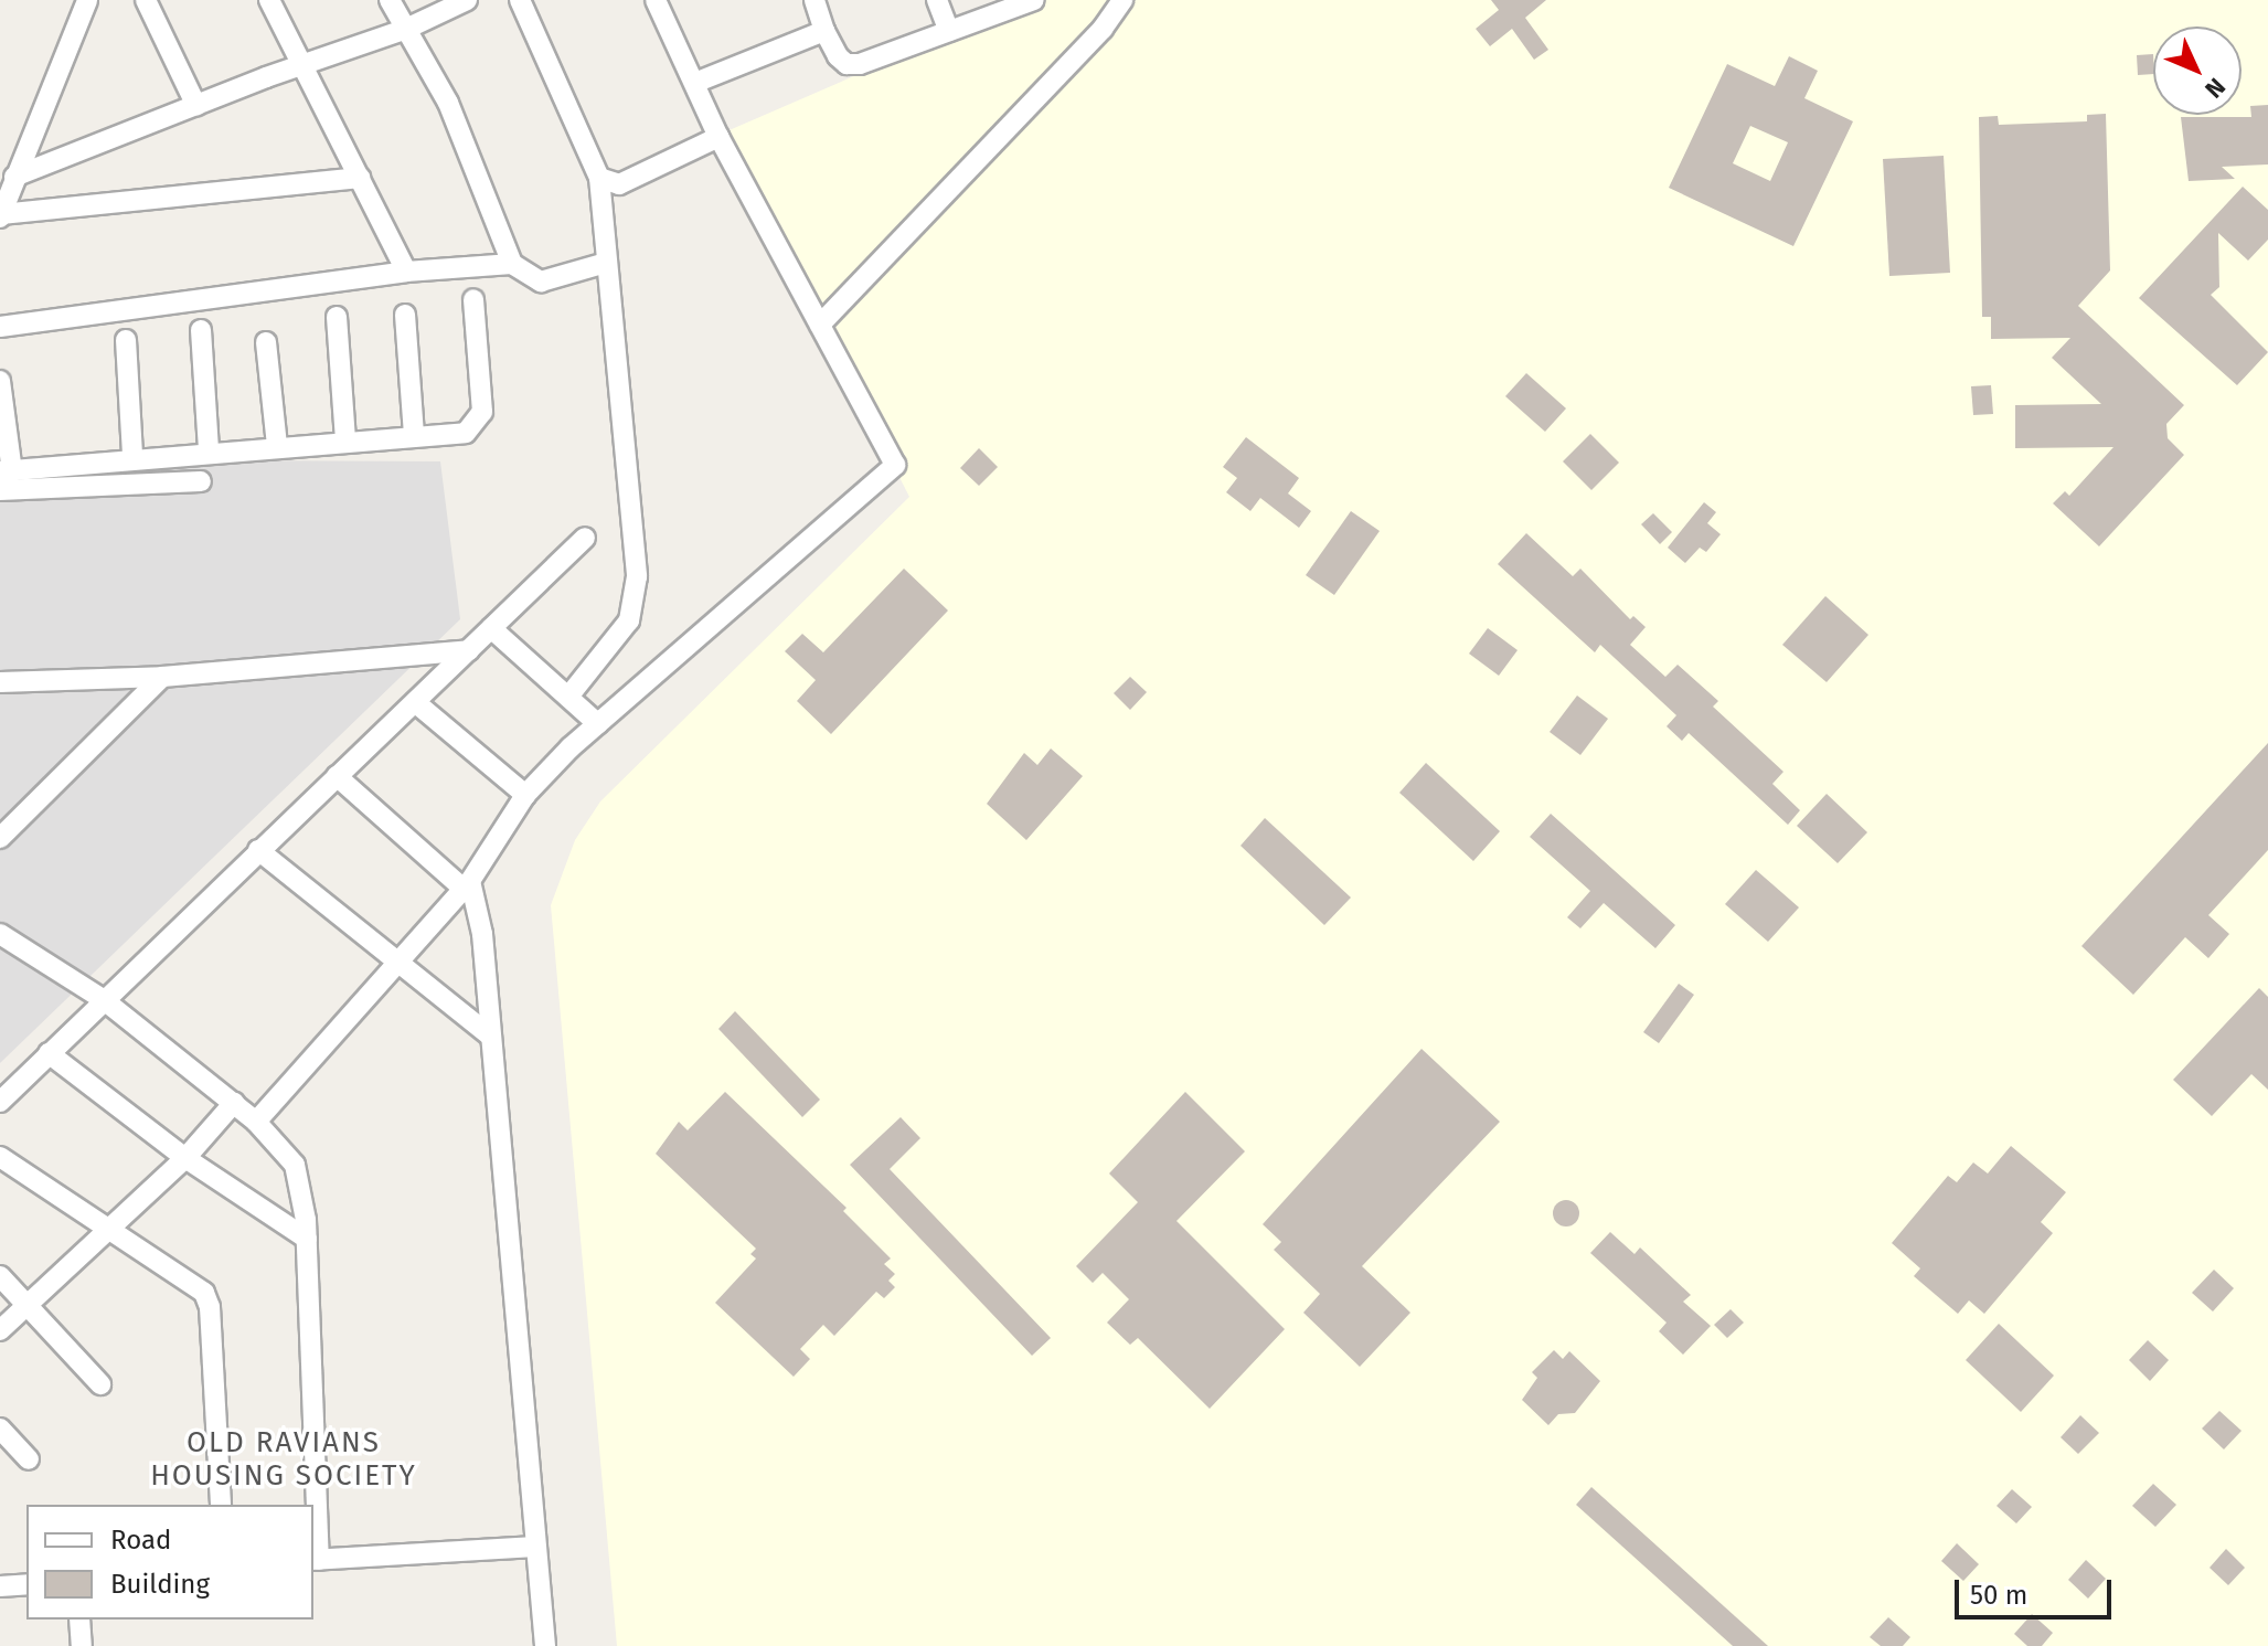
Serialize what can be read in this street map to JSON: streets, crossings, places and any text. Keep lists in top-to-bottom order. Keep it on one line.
{"districts":["OLD RAVIANS HOUSING SOCIETY"],"legend":["Road","Building"],"scale_bar":"50 m","north":"bottom right"}
